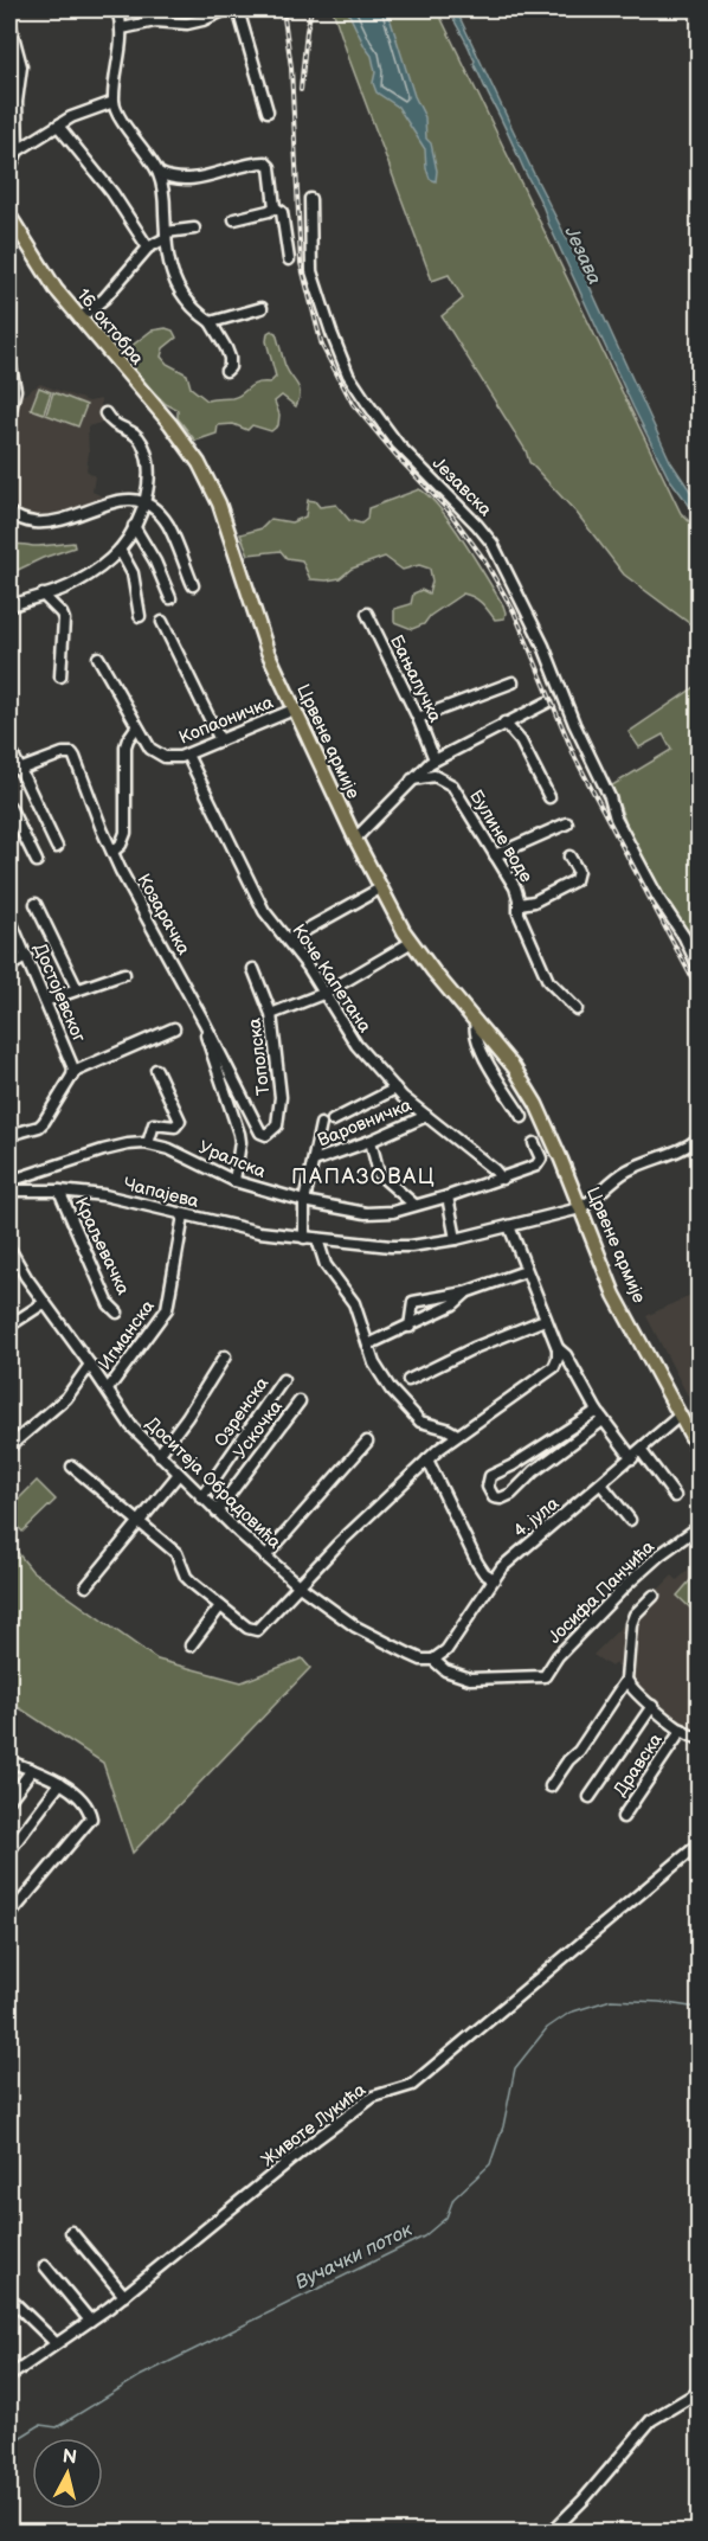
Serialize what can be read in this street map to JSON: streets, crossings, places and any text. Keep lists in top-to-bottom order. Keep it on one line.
{"streets":{"main road":["16. октобра","Црвене армије"],"street":["Језавска","Бањалучка","Копаоничка","Булине воде","Козарачка","Коче Капетана","Достојевског","Тополска","Варовничка","Уралска","Чапајева","Краљевачка","Игманска","Озренска","Ускочка","Доситеја Обрадовића","4. јула","Јосифа Панчића","Дравска","Животе Лукића"]},"crossings":[["16. октобра","Црвене армије"],["Копаоничка","Црвене армије"],["Копаоничка","Коче Капетана"],["Црвене армије","Чапајева"],["Црвене армије","4. јула"],["Козарачка","Тополска"],["Коче Капетана","Варовничка"],["Коче Капетана","Уралска"],["Чапајева","Краљевачка"],["Чапајева","Игманска"],["Игманска","Доситеја Обрадовића"],["Озренска","Доситеја Обрадовића"],["Ускочка","Доситеја Обрадовића"],["Доситеја Обрадовића","Јосифа Панчића"],["4. јула","Јосифа Панчића"]],"districts":["ПАПАЗОВАЦ"],"water":["Језава","Вучачки поток"],"north":"top"}
